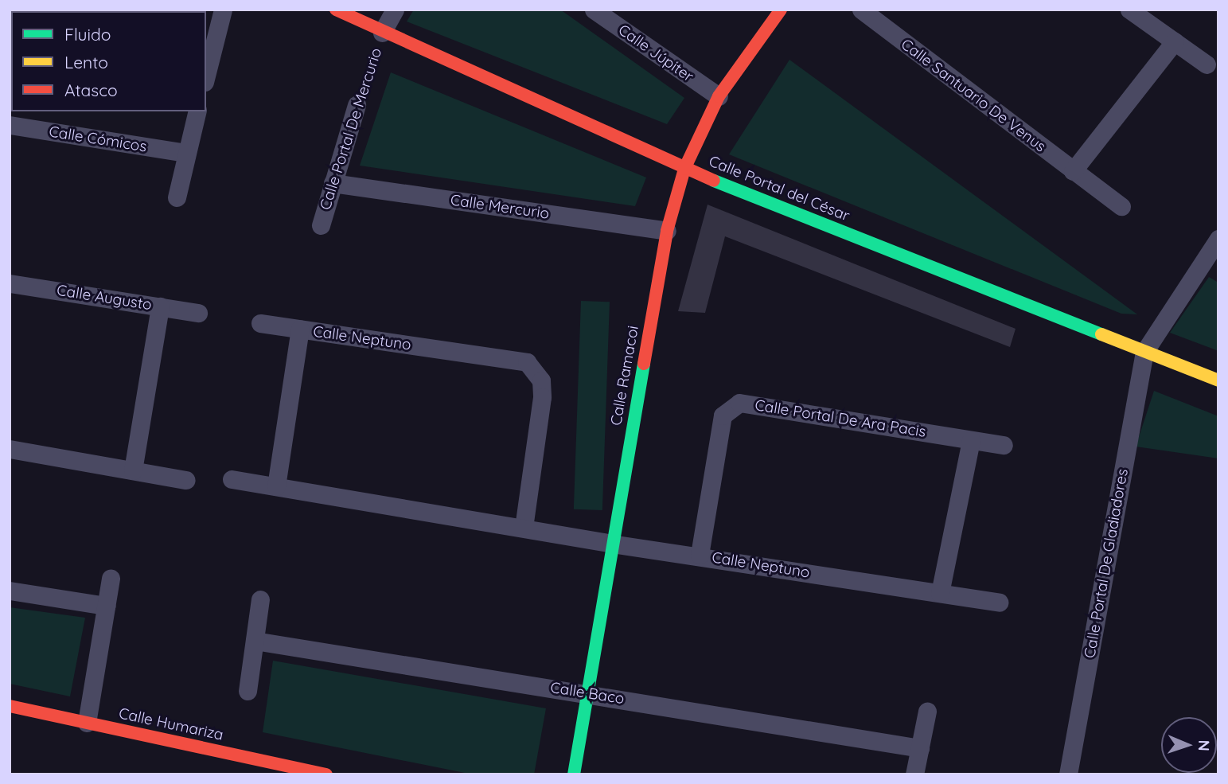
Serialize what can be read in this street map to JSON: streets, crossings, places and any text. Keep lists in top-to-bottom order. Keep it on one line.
{"streets":{"street":["Calle Júpiter","Calle Santuario De Venus","Calle Portal De Mercurio","Calle Cómicos","Calle Portal del César","Calle Mercurio","Calle Augusto","Calle Neptuno","Calle Ramacoi","Calle Portal De Ara Pacis","Calle Portal De Gladiadores","Calle Baco","Calle Humariza"]},"crossings":[["Calle Júpiter","Calle Ramacoi"],["Calle Portal De Mercurio","Calle Portal del César"],["Calle Portal De Mercurio","Calle Mercurio"],["Calle Portal del César","Calle Ramacoi"],["Calle Portal del César","Calle Portal De Gladiadores"],["Calle Mercurio","Calle Ramacoi"],["Calle Neptuno","Calle Ramacoi"],["Calle Neptuno","Calle Portal De Ara Pacis"],["Calle Ramacoi","Calle Baco"]],"legend":["Fluido","Lento","Atasco"],"north":"right"}
